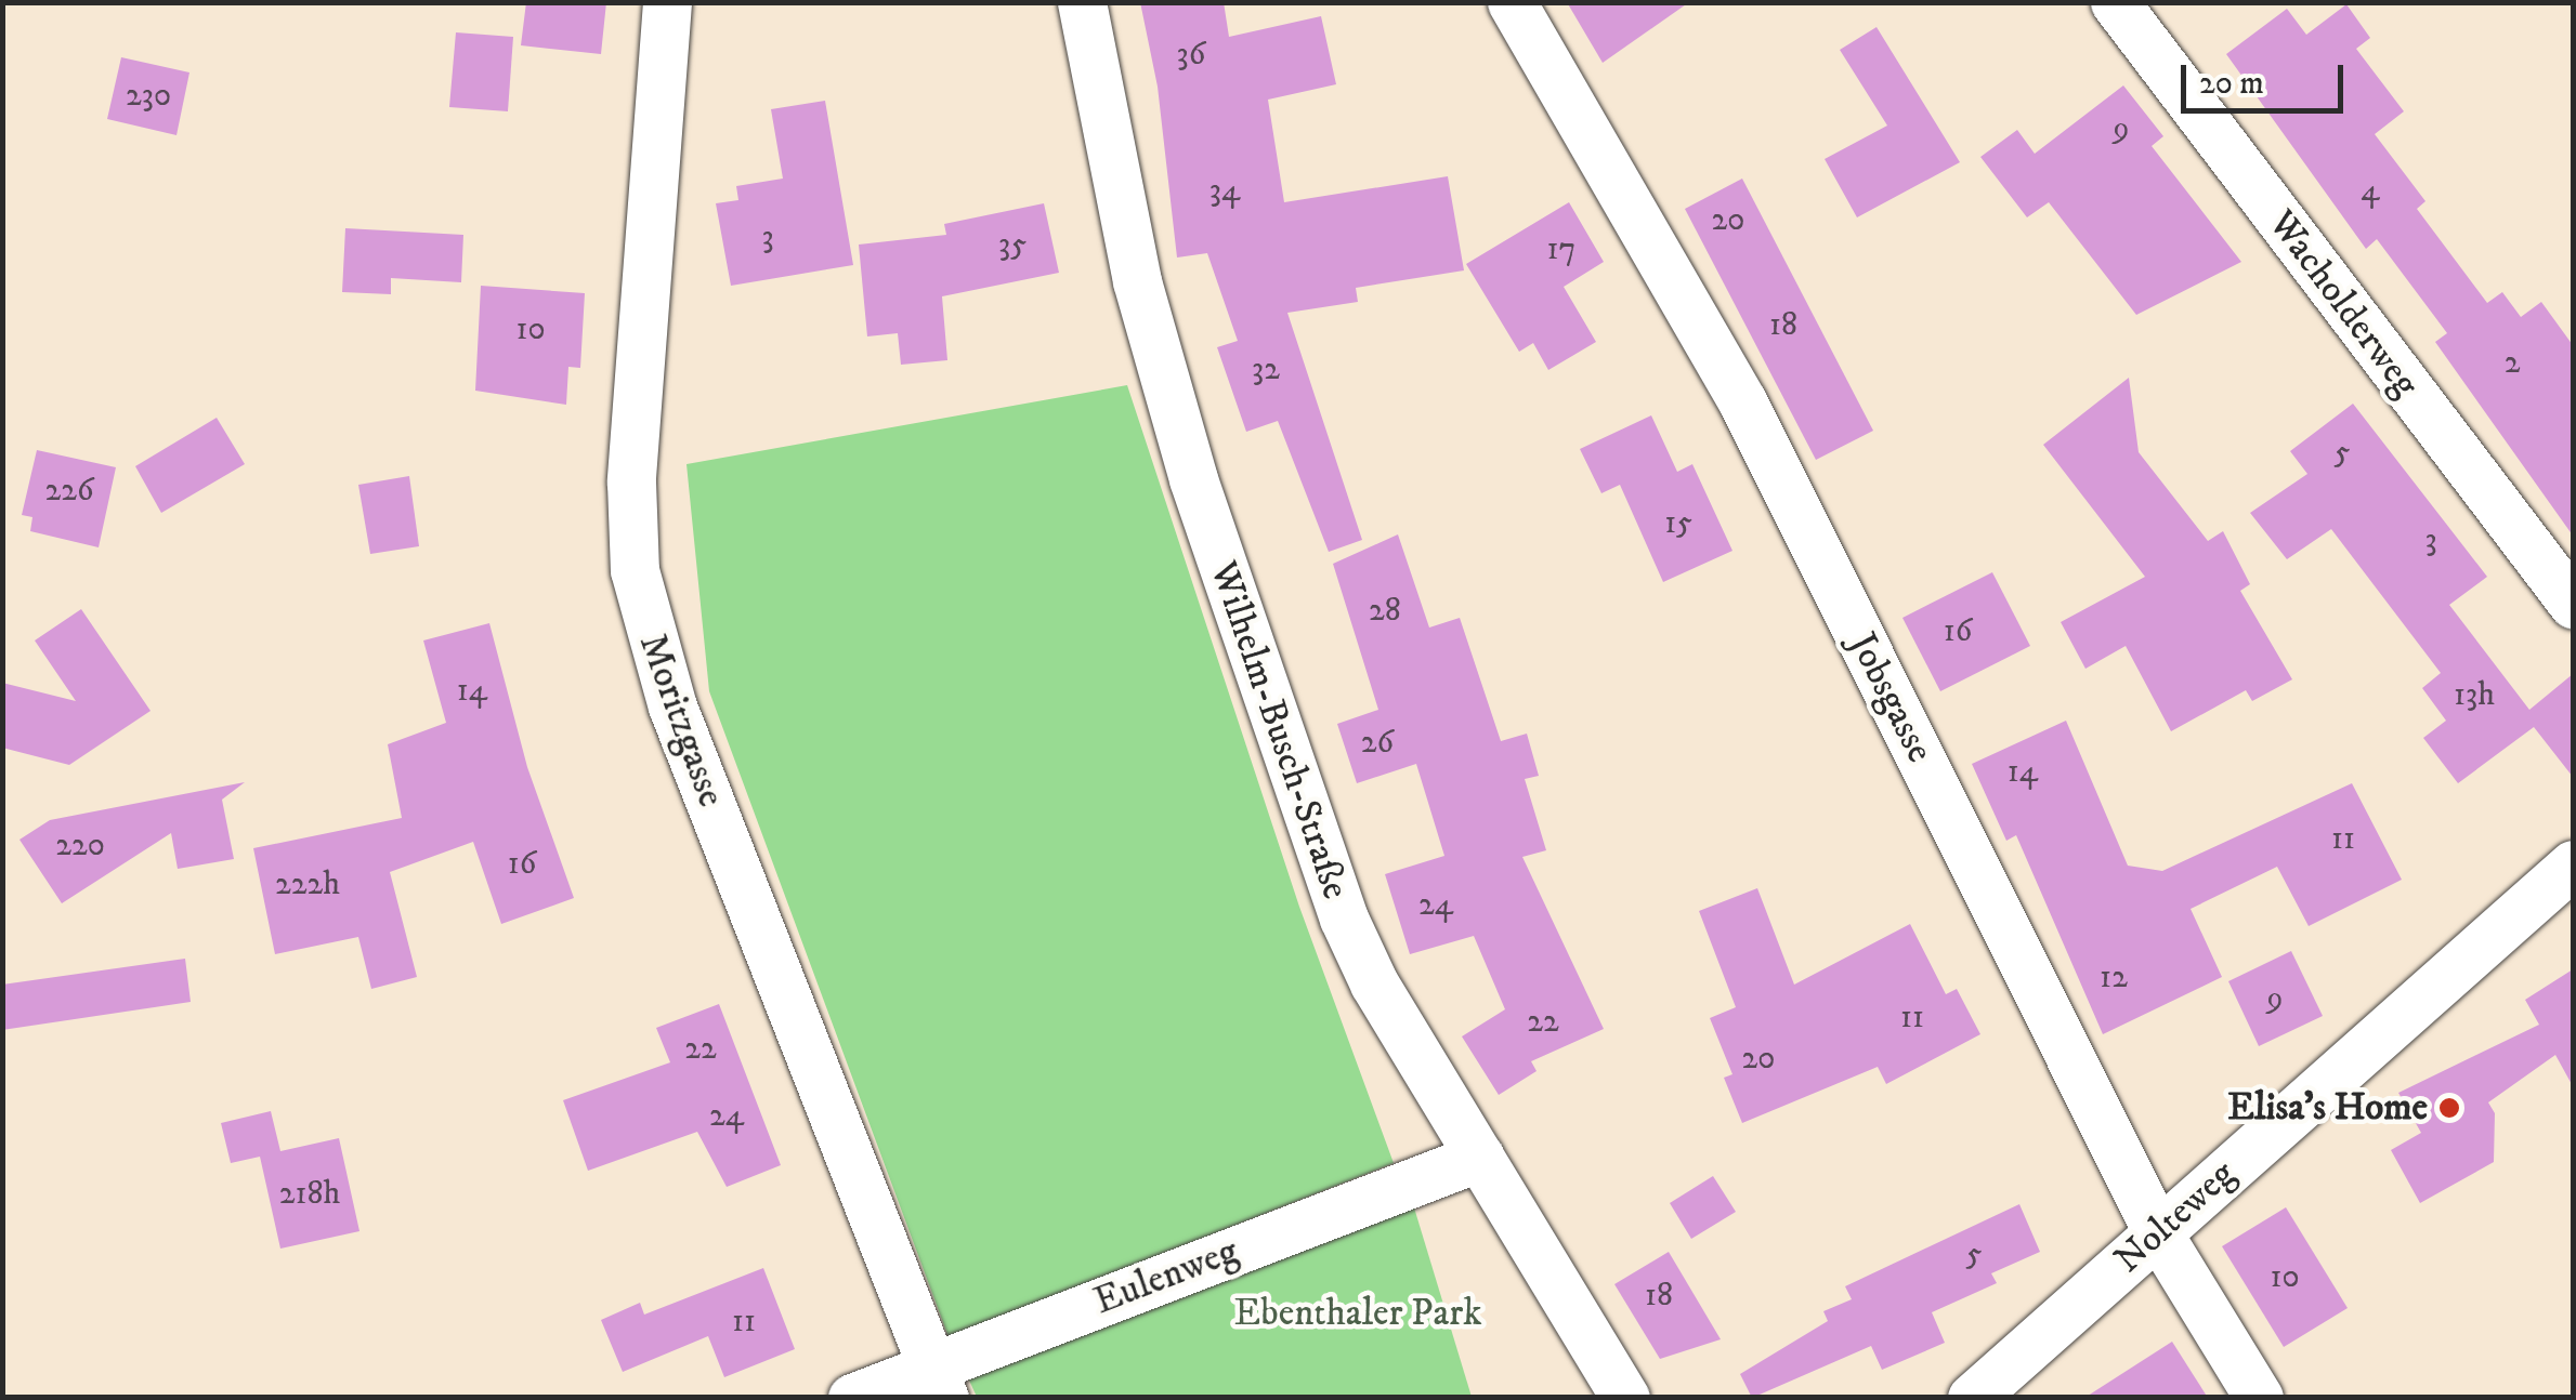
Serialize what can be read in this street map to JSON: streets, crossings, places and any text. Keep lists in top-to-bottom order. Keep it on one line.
{"streets":{"street":["Wacholderweg","Jobsgasse","Moritzgasse","Wilhelm-Busch-Straße","Nolteweg","Eulenweg"]},"crossings":[["Jobsgasse","Nolteweg"],["Moritzgasse","Eulenweg"],["Wilhelm-Busch-Straße","Eulenweg"]],"parks":["Ebenthaler Park"],"places":["Elisa's Home"],"house_numbers":["36","230","9","34","4","20","3","35","17","18","10","2","32","5","226","15","3","28","16","14","13h","26","14","11","220","16","222h","24","12","9","11","22","22","20","24","218h","5","10","18","11"],"scale_bar":"20 m"}
